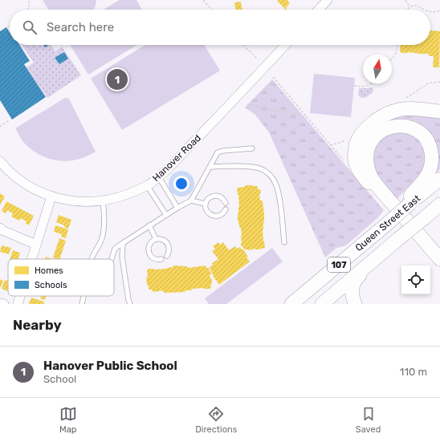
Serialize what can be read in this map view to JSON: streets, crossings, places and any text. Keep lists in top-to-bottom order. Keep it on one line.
{"streets":{"main road":["Queen Street East","107"],"street":["Hanover Road"]},"legend":["Homes","Schools"],"north":"top","page":{"search":"Search here","pins":"1","heading":"Nearby","list":[{"mark":"1","name":"Hanover Public School","note":"School","value":"110 m"}],"nav":["Map","Directions","Saved"]}}
